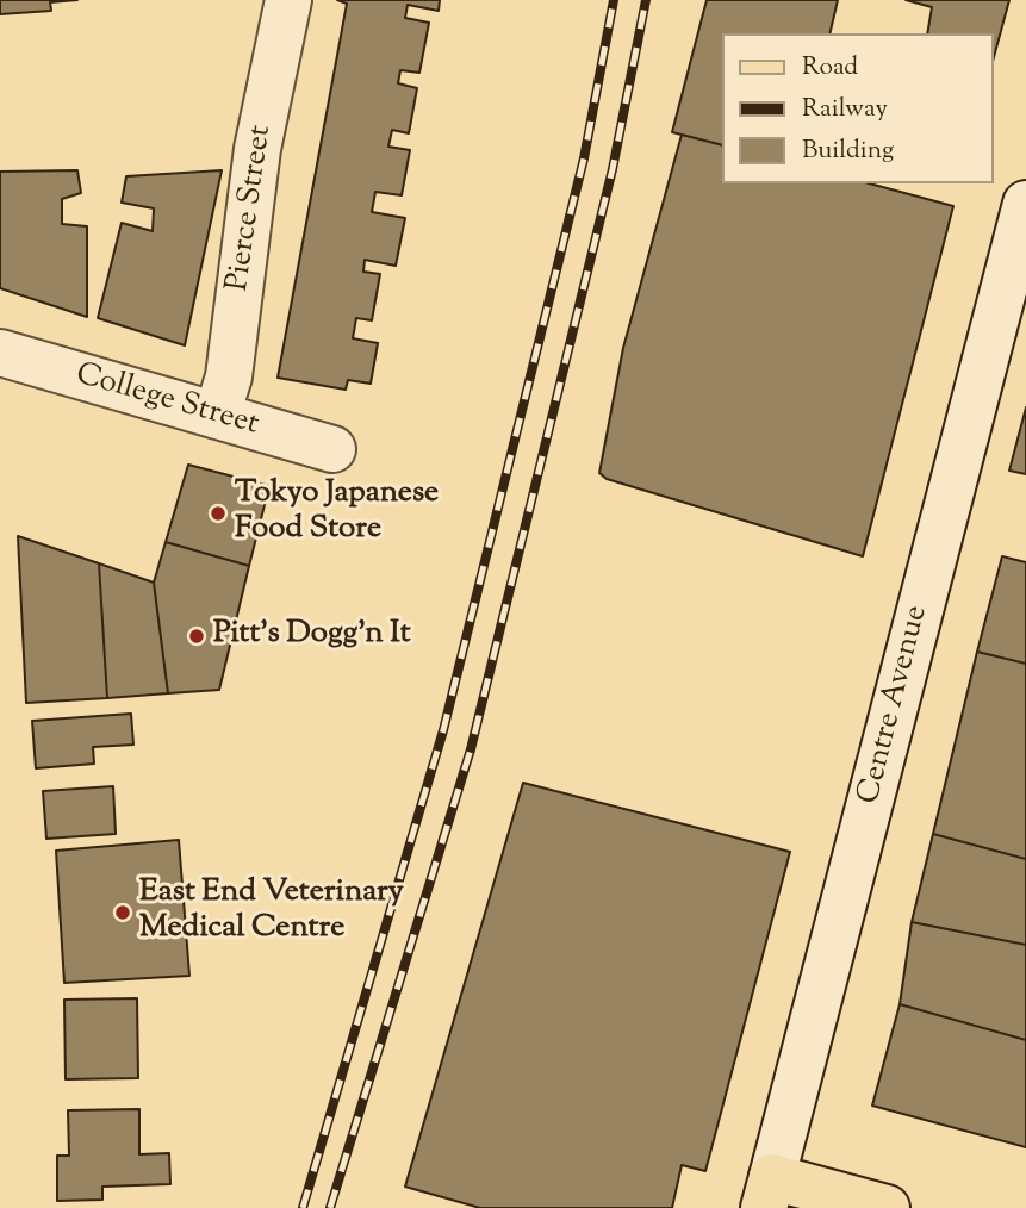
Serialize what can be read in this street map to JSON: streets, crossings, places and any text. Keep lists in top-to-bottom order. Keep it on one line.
{"streets":{"main road":["Pierce Street","College Street","Centre Avenue"]},"crossings":[["Pierce Street","College Street"]],"places":["Tokyo Japanese Food Store","Pitt's Dogg'n It","East End Veterinary Medical Centre"],"legend":["Road","Railway","Building"]}
